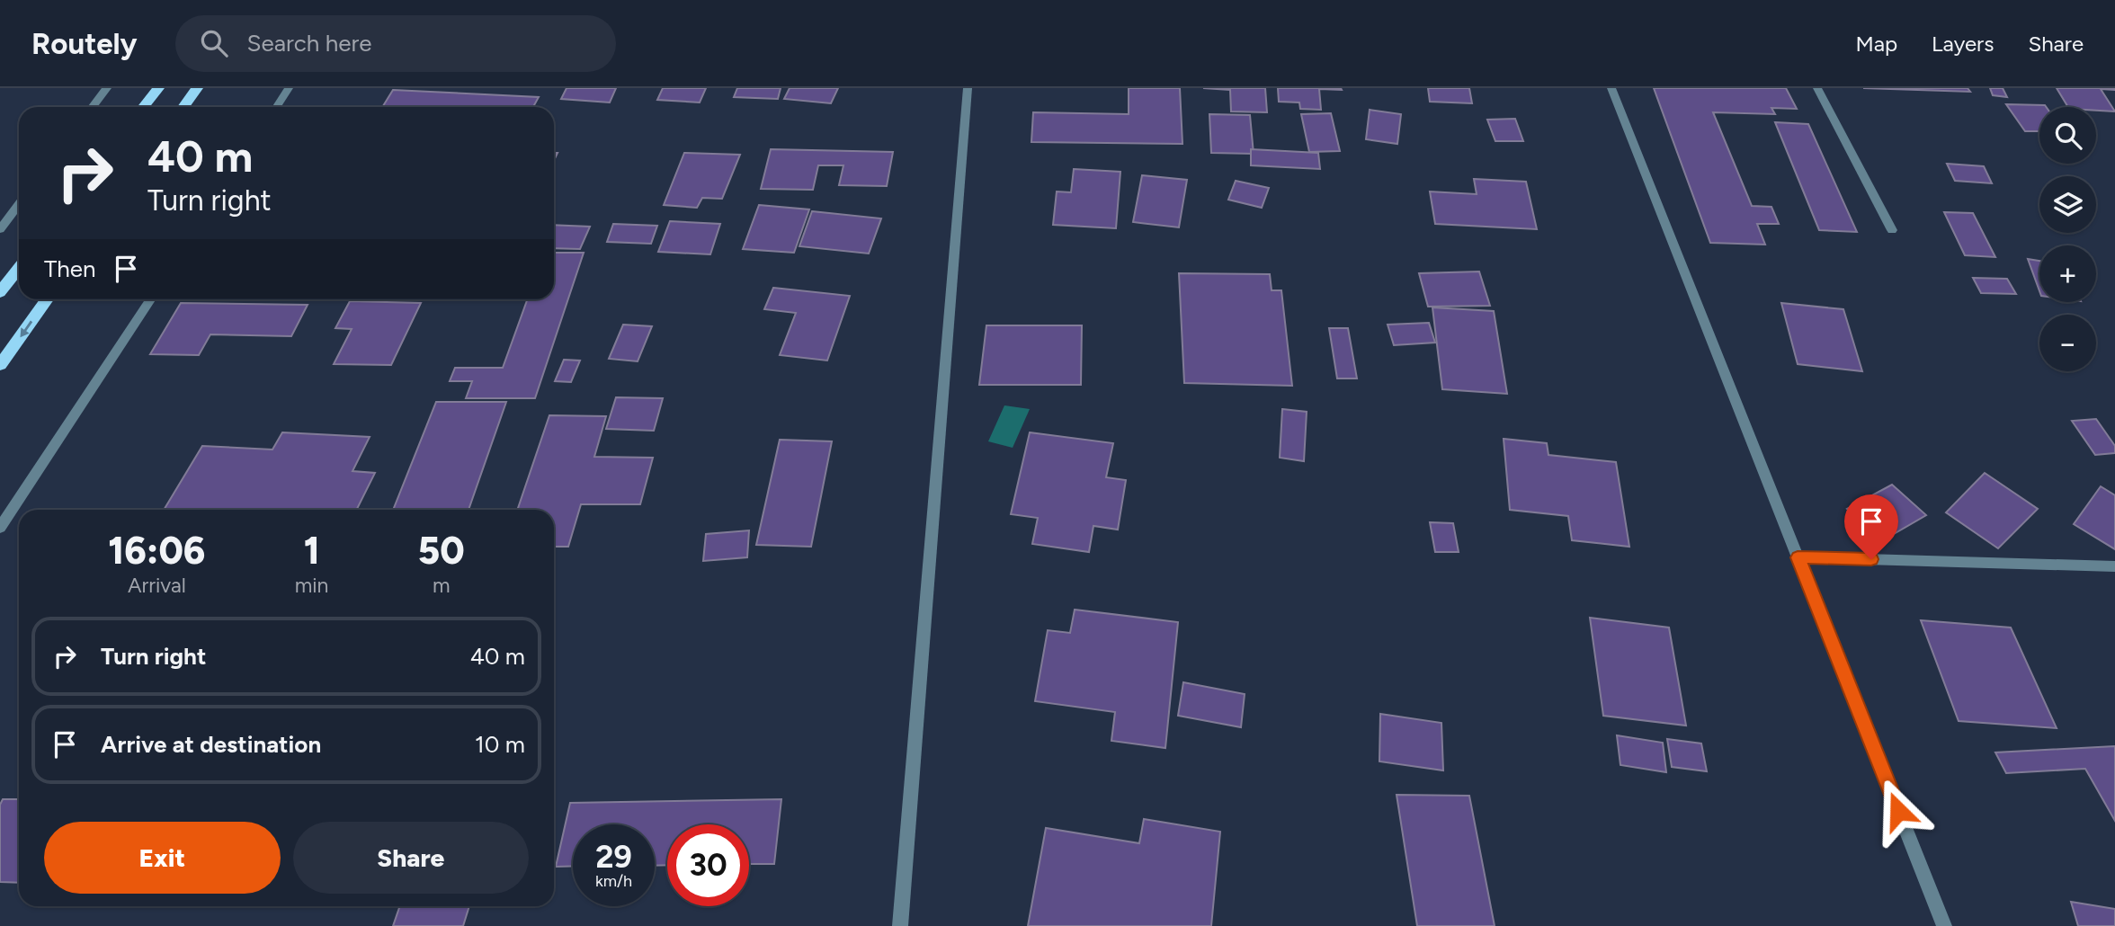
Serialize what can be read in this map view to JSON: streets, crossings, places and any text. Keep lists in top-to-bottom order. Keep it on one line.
{"page":{"header":"Routely","search":"Search here","nav":["Map","Layers","Share"],"map_buttons":["+","−"],"turn":["40 m","Turn right"],"then":"Then","eta":["16:06","Arrival","1","min","50","m"],"list":[{"name":"Turn right","value":"40 m"},{"name":"Arrive at destination","value":"10 m"}],"buttons":["Exit","Share"],"speed":"29 km/h","limit":"30"}}
